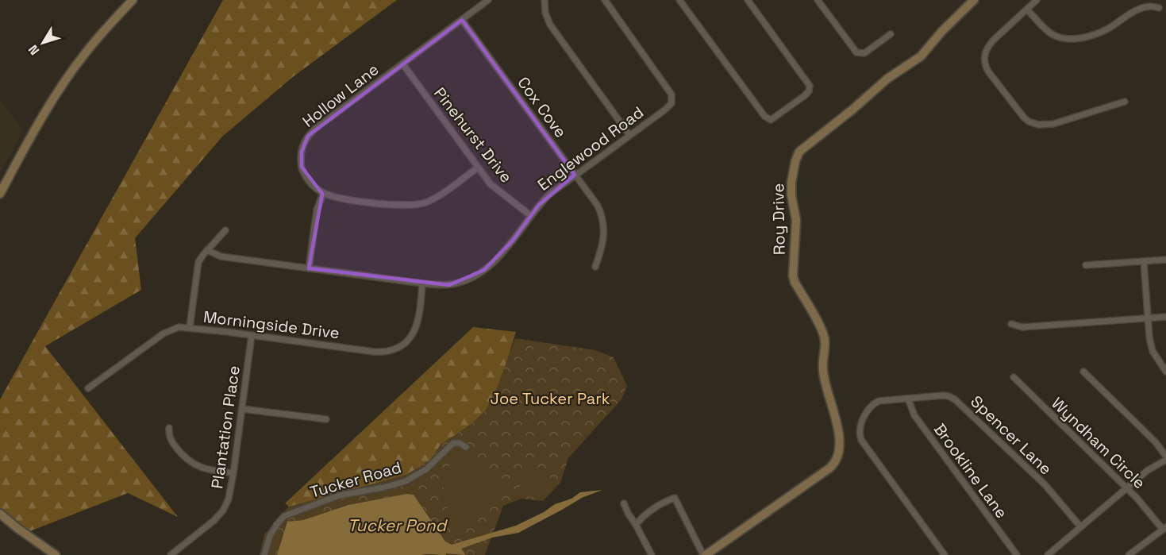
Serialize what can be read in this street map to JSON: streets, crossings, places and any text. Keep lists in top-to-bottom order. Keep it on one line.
{"streets":{"street":["Hollow Lane","Cox Cove","Pinehurst Drive","Englewood Road","Roy Drive","Morningside Drive","Plantation Place","Spencer Lane","Wyndham Circle","Brookline Lane","Tucker Road"]},"crossings":[["Hollow Lane","Cox Cove"],["Hollow Lane","Pinehurst Drive"],["Cox Cove","Englewood Road"],["Pinehurst Drive","Englewood Road"],["Englewood Road","Morningside Drive"],["Morningside Drive","Plantation Place"],["Spencer Lane","Brookline Lane"]],"water":["Tucker Pond"],"parks":["Joe Tucker Park"],"north":"bottom left"}
